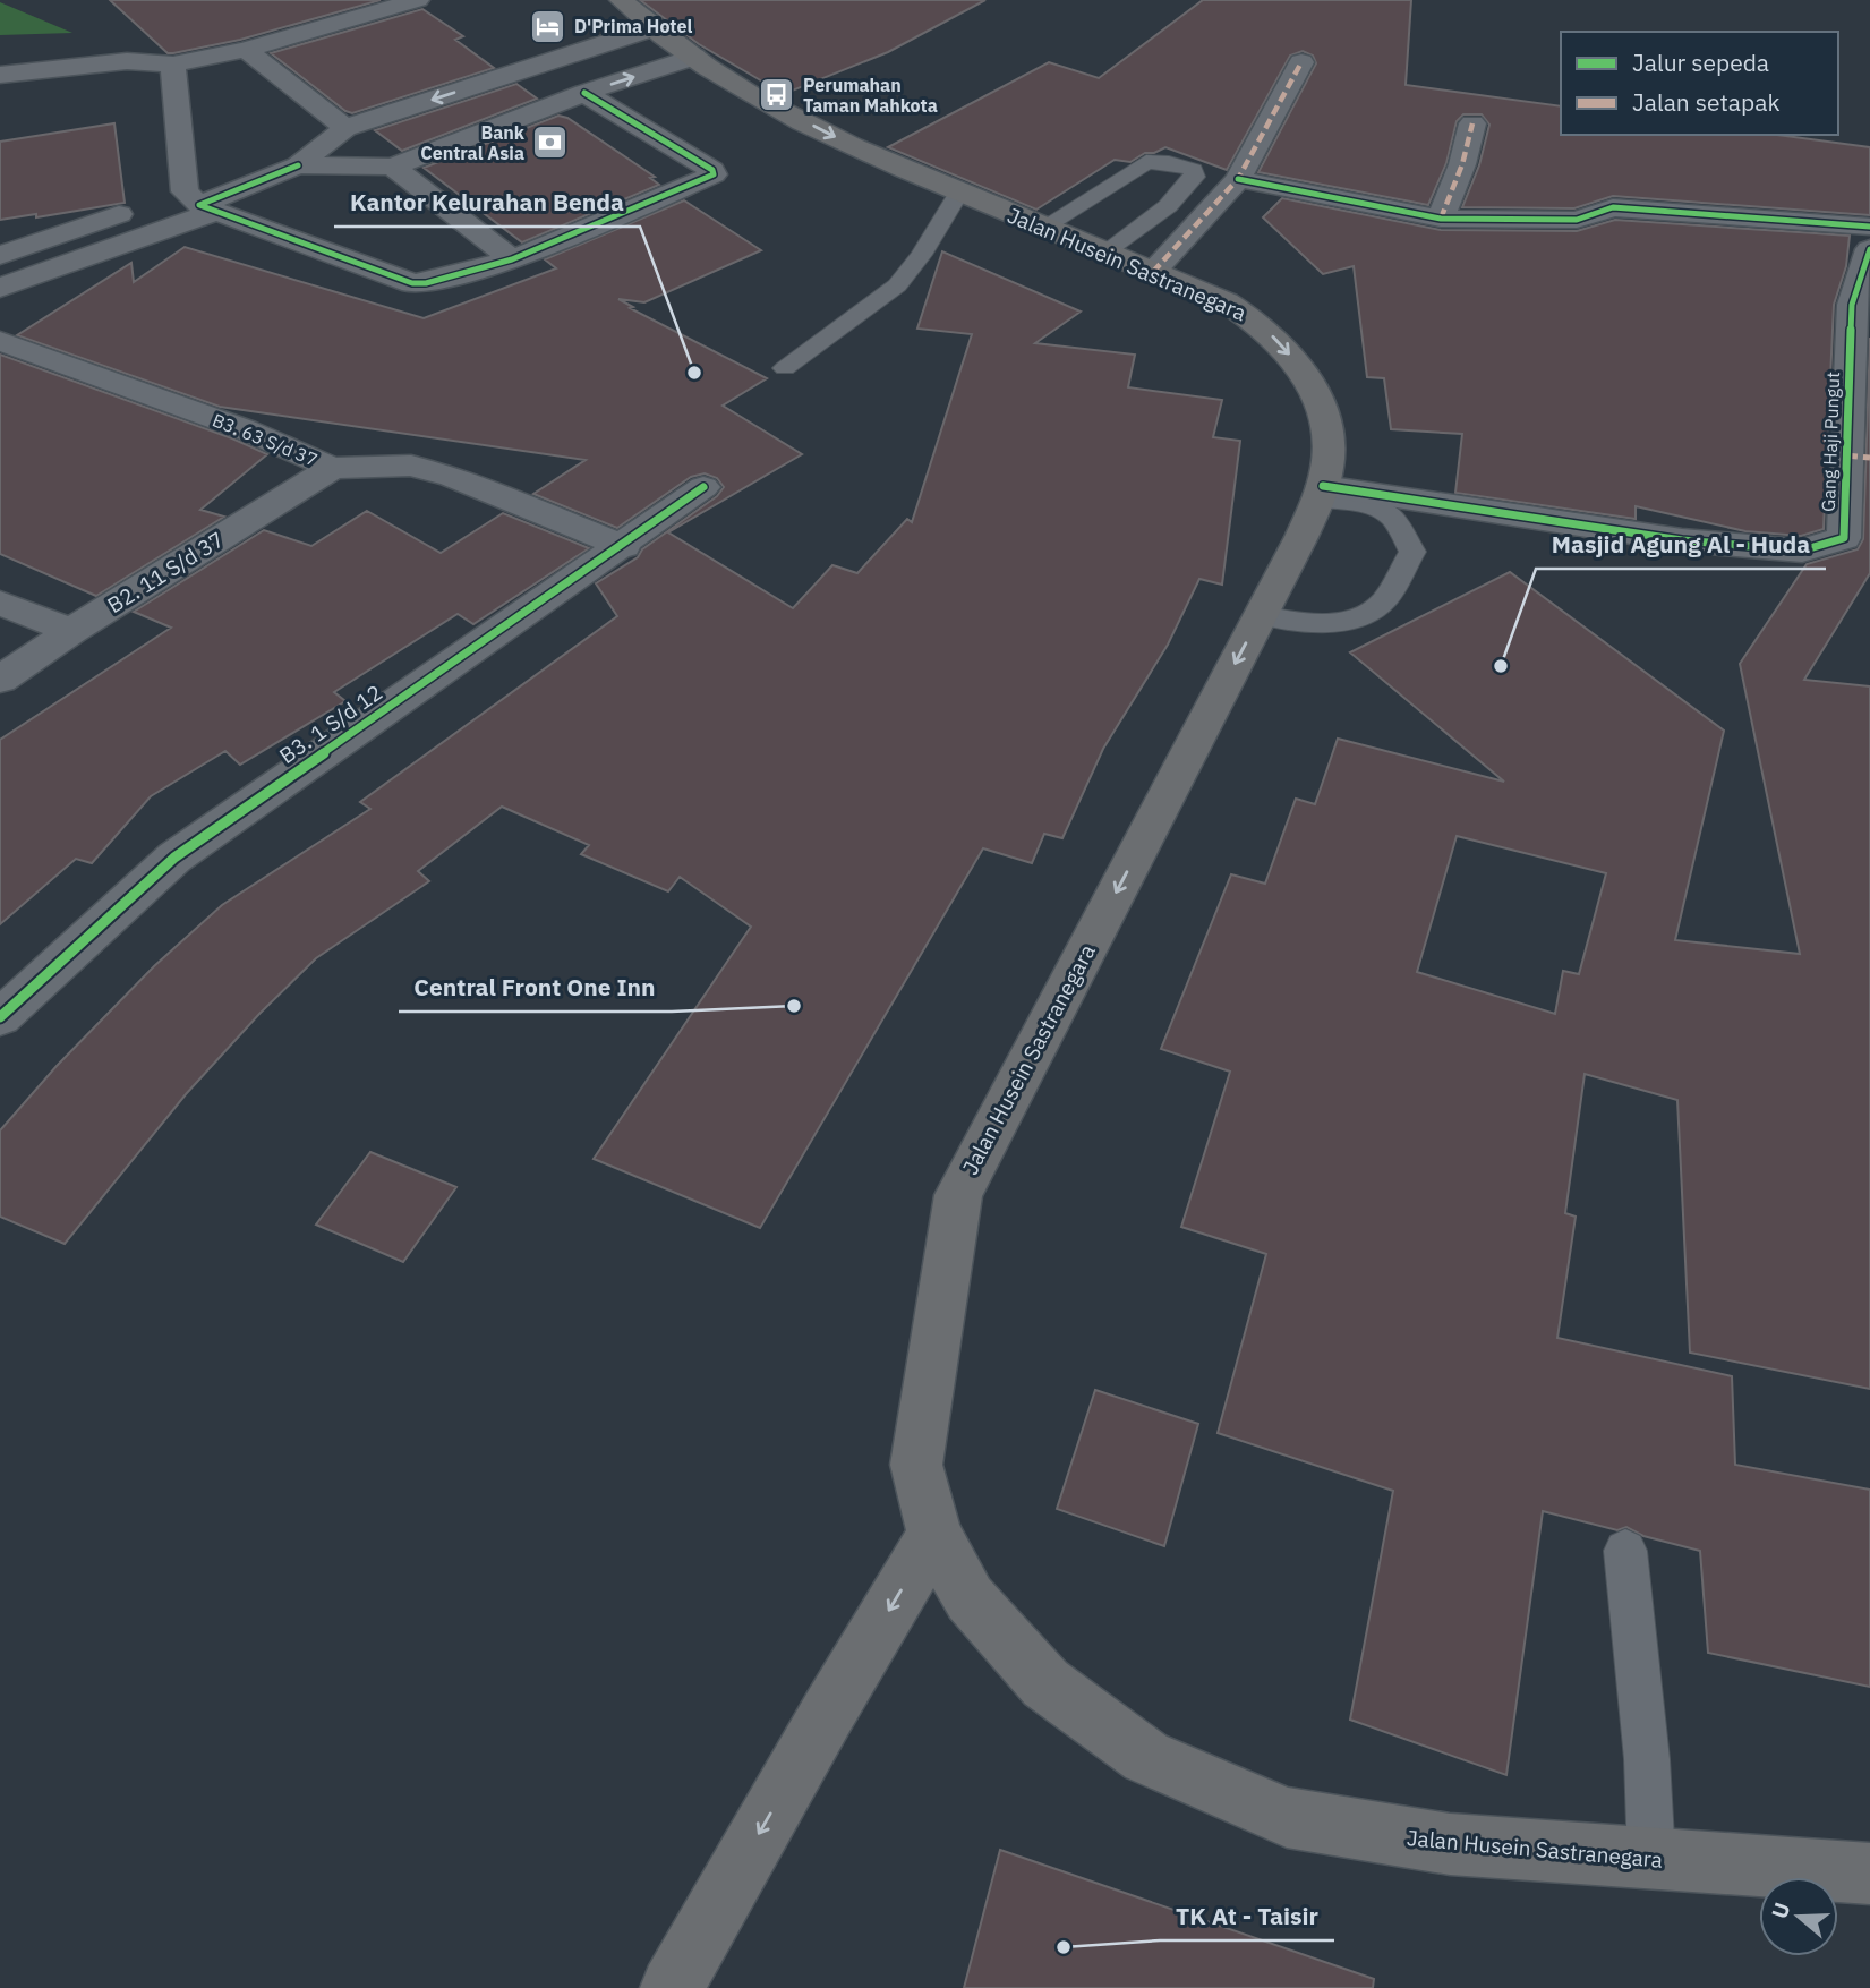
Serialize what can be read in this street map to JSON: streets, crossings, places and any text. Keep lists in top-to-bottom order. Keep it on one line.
{"streets":{"main road":["Jalan Husein Sastranegara"],"street":["B3. 63 S/d 37","Gang Haji Pungut","B2. 11 S/d 37","B3. 1 S/d 12"]},"crossings":[["Jalan Husein Sastranegara","Gang Haji Pungut"],["B3. 63 S/d 37","B2. 11 S/d 37"],["B3. 63 S/d 37","B3. 1 S/d 12"]],"places":{"hotel":["D'Prima Hotel"],"bus stop":["Perumahan Taman Mahkota"],"bank":["Bank Central Asia"],"other":["Kantor Kelurahan Benda","Masjid Agung Al - Huda","Central Front One Inn","TK At - Taisir"]},"legend":["Jalur sepeda","Jalan setapak"],"north":"left"}
